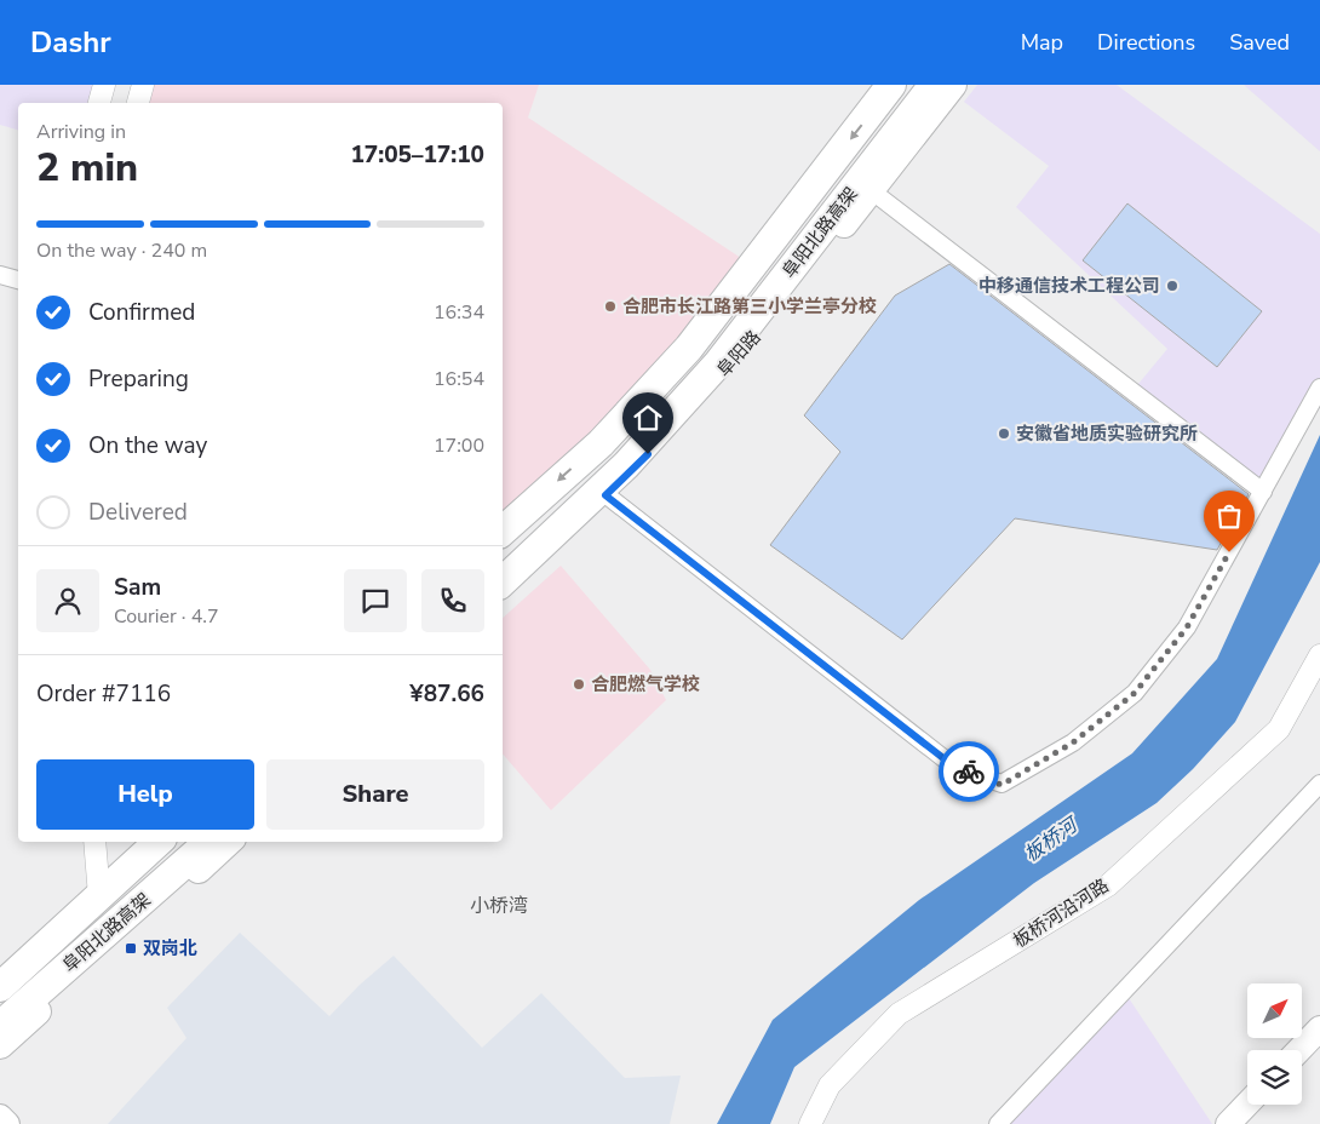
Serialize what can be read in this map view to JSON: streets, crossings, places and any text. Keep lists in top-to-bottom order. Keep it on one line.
{"streets":{"highway":["阜阳北路高架"],"main road":["阜阳路"],"street":["板桥河沿河路"]},"districts":["小桥湾"],"water":["板桥河"],"places":{"other":["中移通信技术工程公司","合肥市长江路第三小学兰亭分校","安徽省地质实验研究所","合肥燃气学校"],"transit":["双岗北"]},"north":"top right","page":{"header":"Dashr","nav":["Map","Directions","Saved"],"heading":["2 min","Arriving in","17:05–17:10"],"panel":["Sam","Courier · 4.7","Order #7116","¥87.66"],"bar":"On the way · 240 m","list":[["Confirmed","16:34"],["Preparing","16:54"],["On the way","17:00"],"Delivered"],"buttons":["Help","Share"]}}
